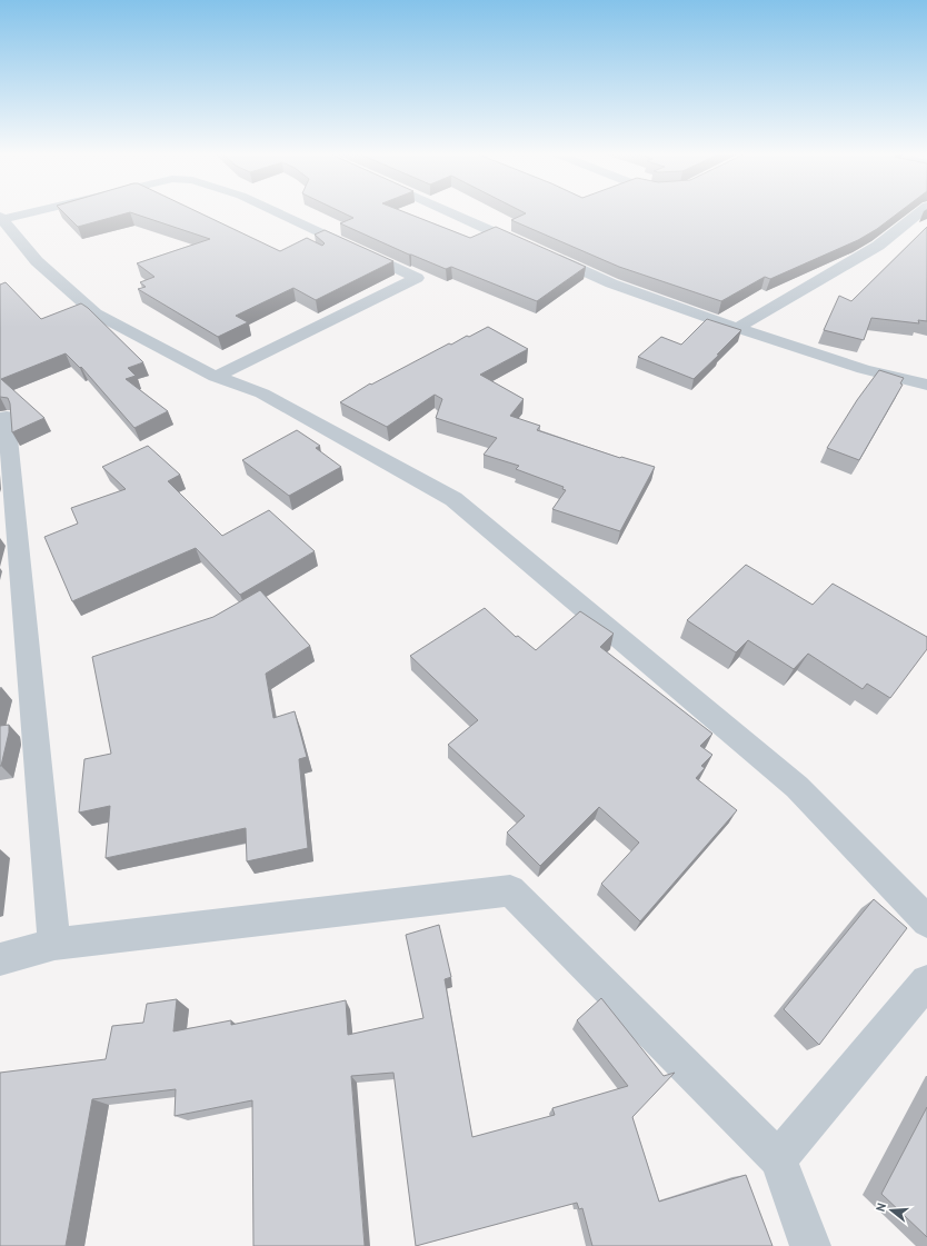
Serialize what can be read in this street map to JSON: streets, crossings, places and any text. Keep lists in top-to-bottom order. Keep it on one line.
{"north":"left"}
